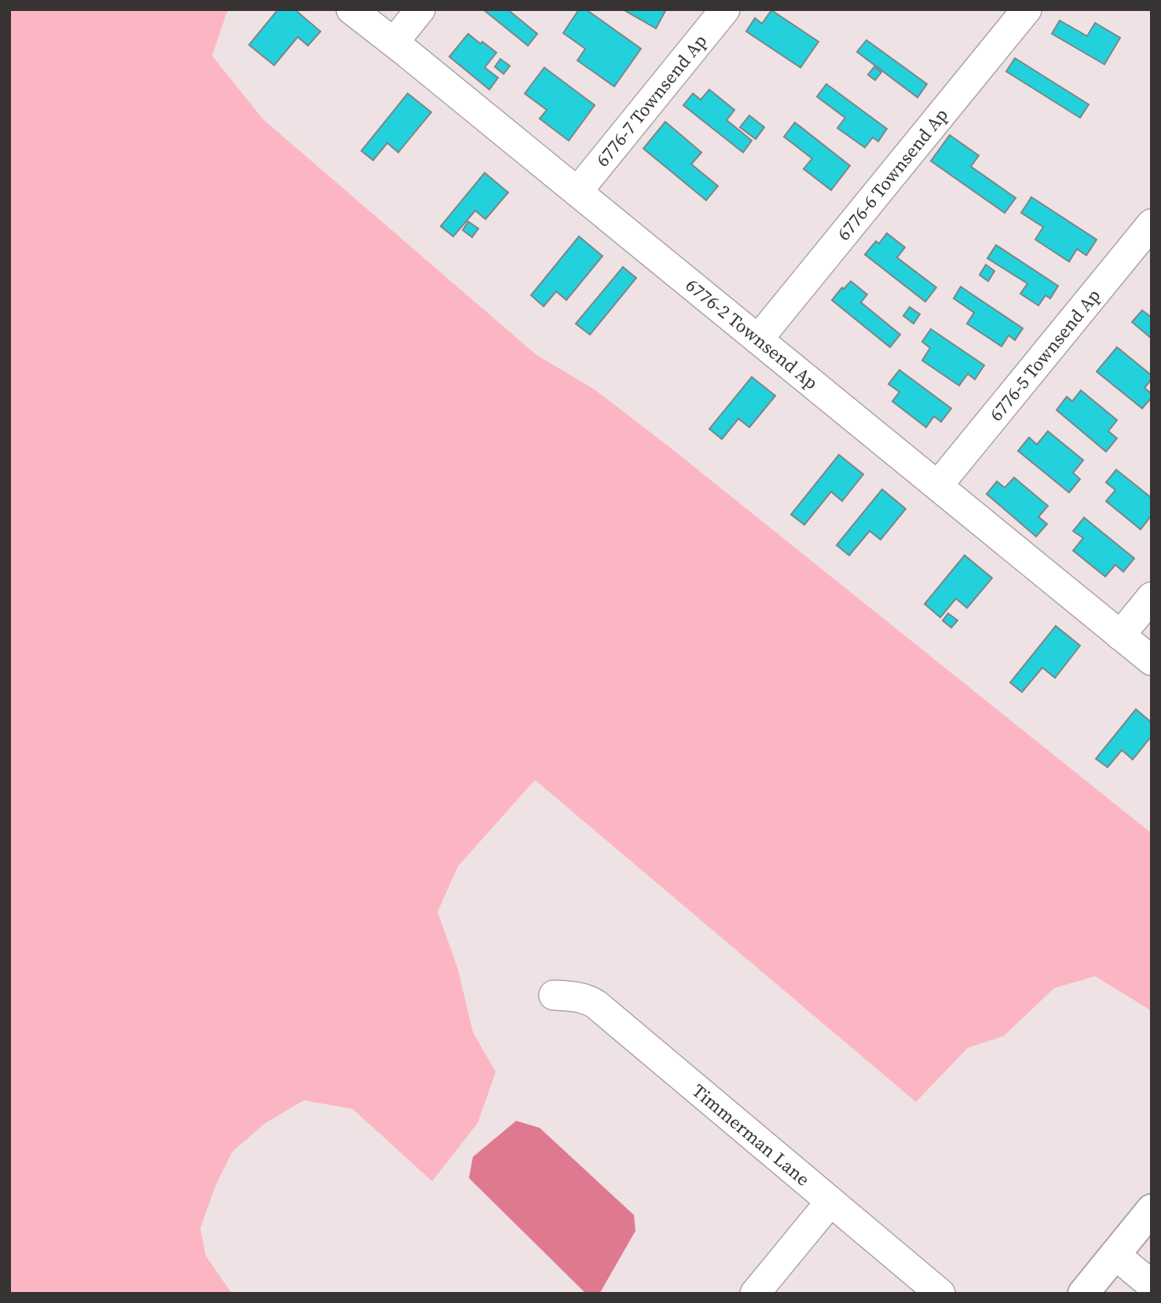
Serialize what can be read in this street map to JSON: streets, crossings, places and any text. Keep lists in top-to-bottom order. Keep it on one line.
{"streets":{"street":["6776-7 Townsend Ap","6776-6 Townsend Ap","6776-2 Townsend Ap","6776-5 Townsend Ap","Timmerman Lane"]},"crossings":[["6776-7 Townsend Ap","6776-2 Townsend Ap"],["6776-6 Townsend Ap","6776-2 Townsend Ap"],["6776-2 Townsend Ap","6776-5 Townsend Ap"]]}
